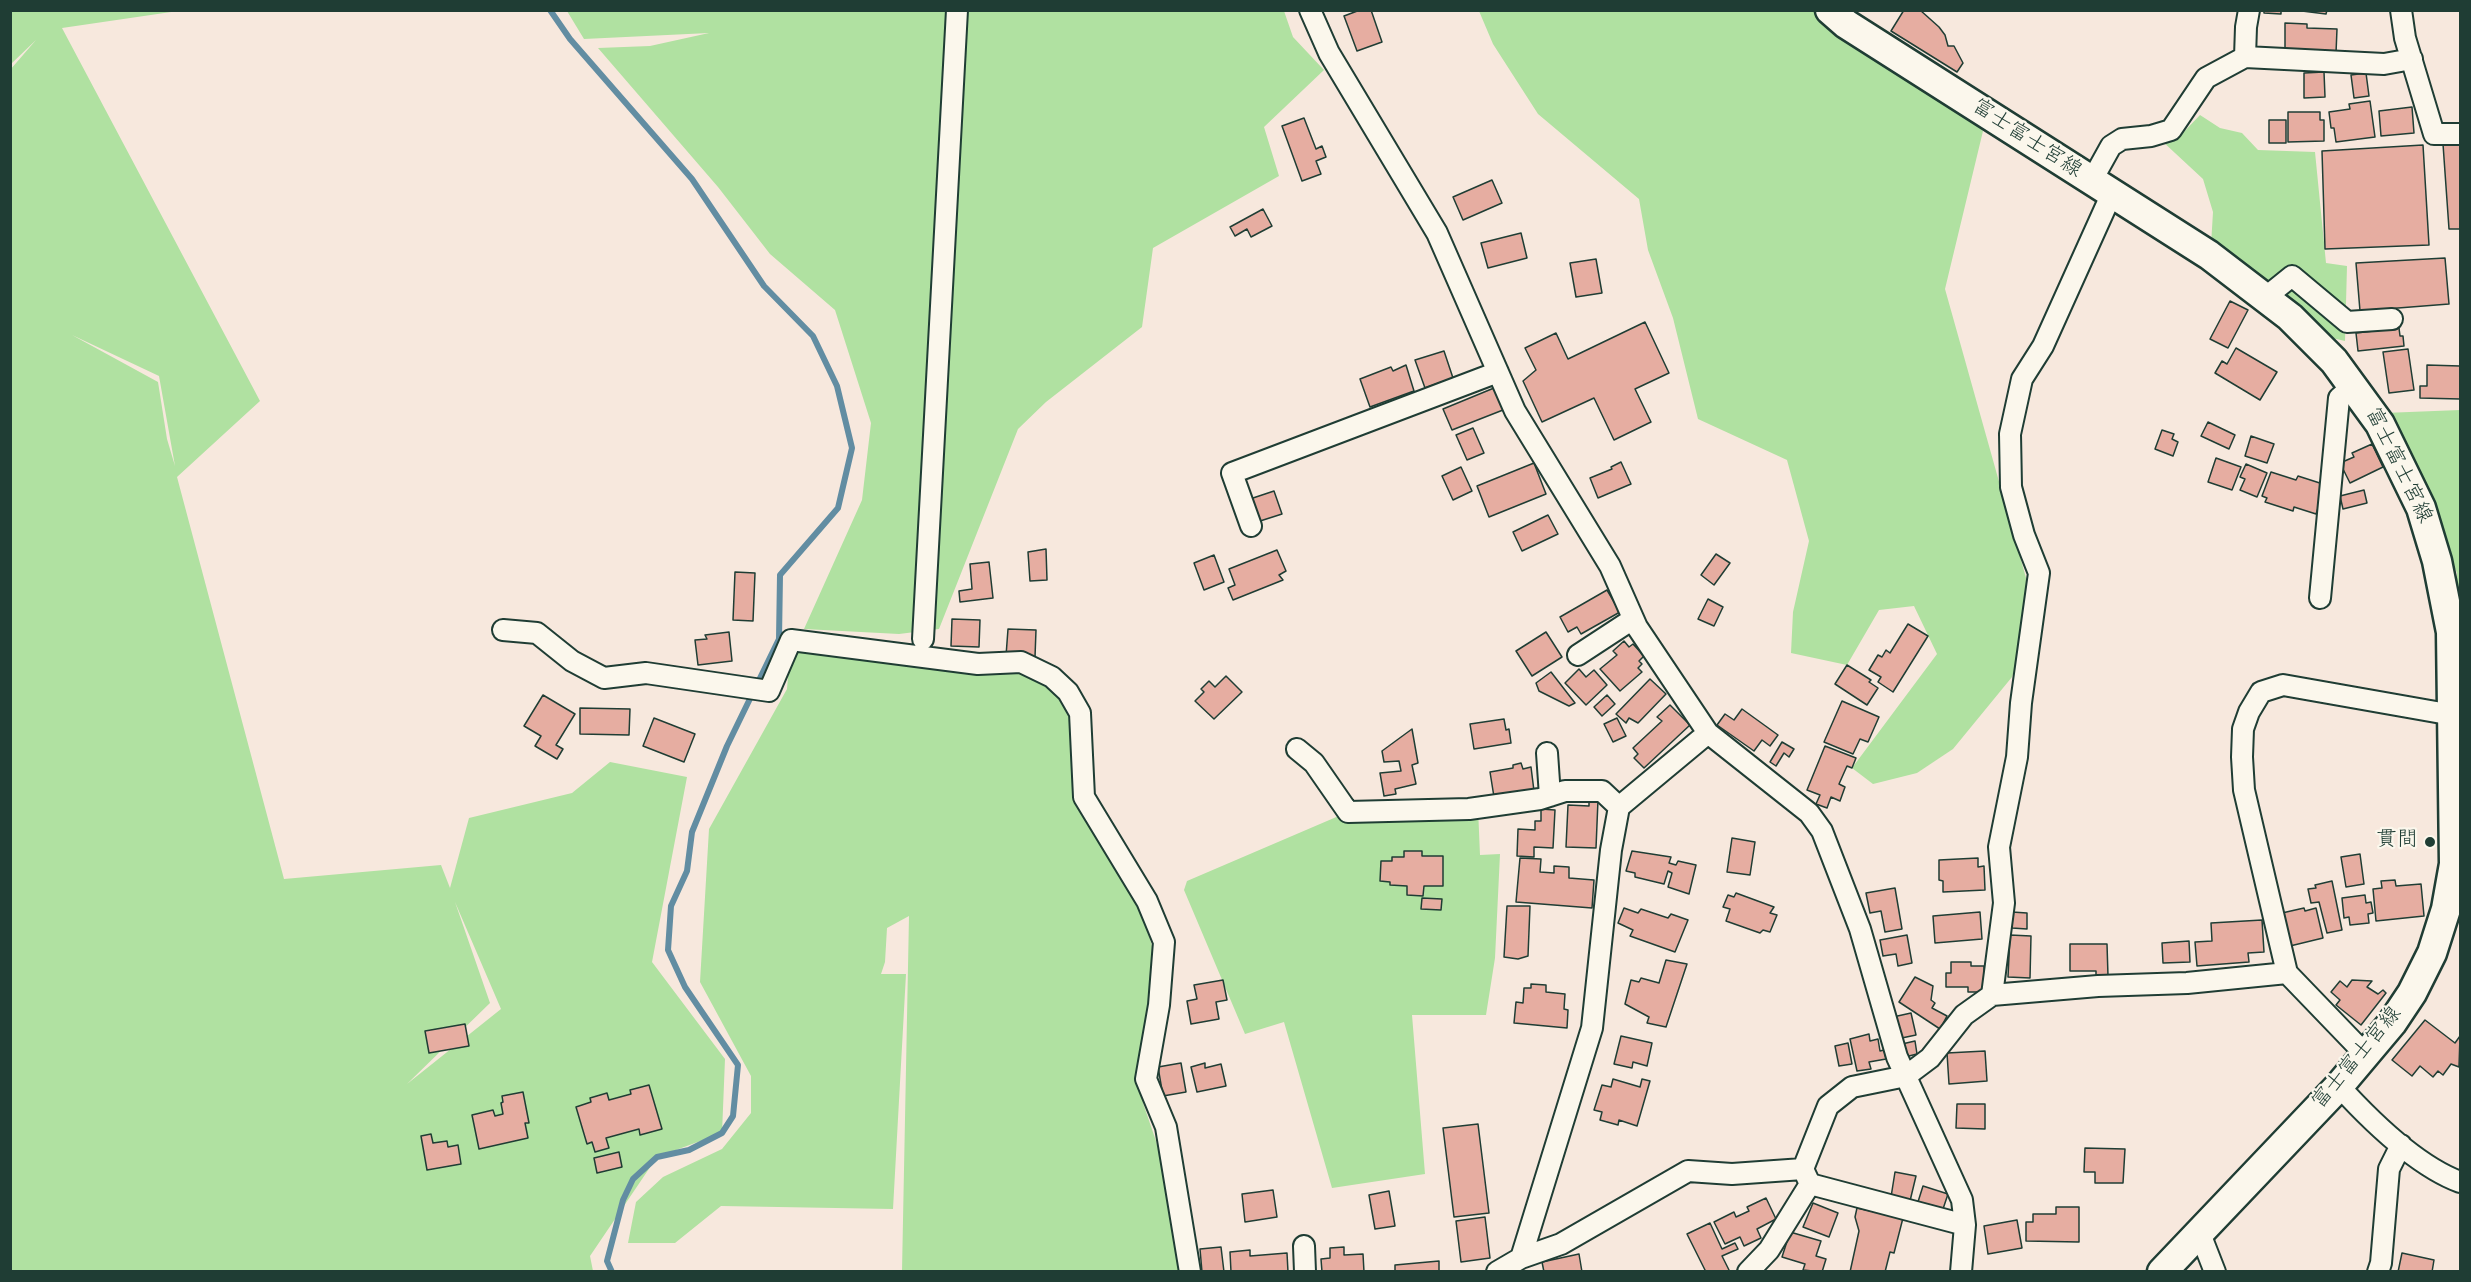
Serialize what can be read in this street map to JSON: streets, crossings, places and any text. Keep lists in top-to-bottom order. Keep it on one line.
{"streets":{"main road":["富士富士宮線"]},"places":["貫間"]}
